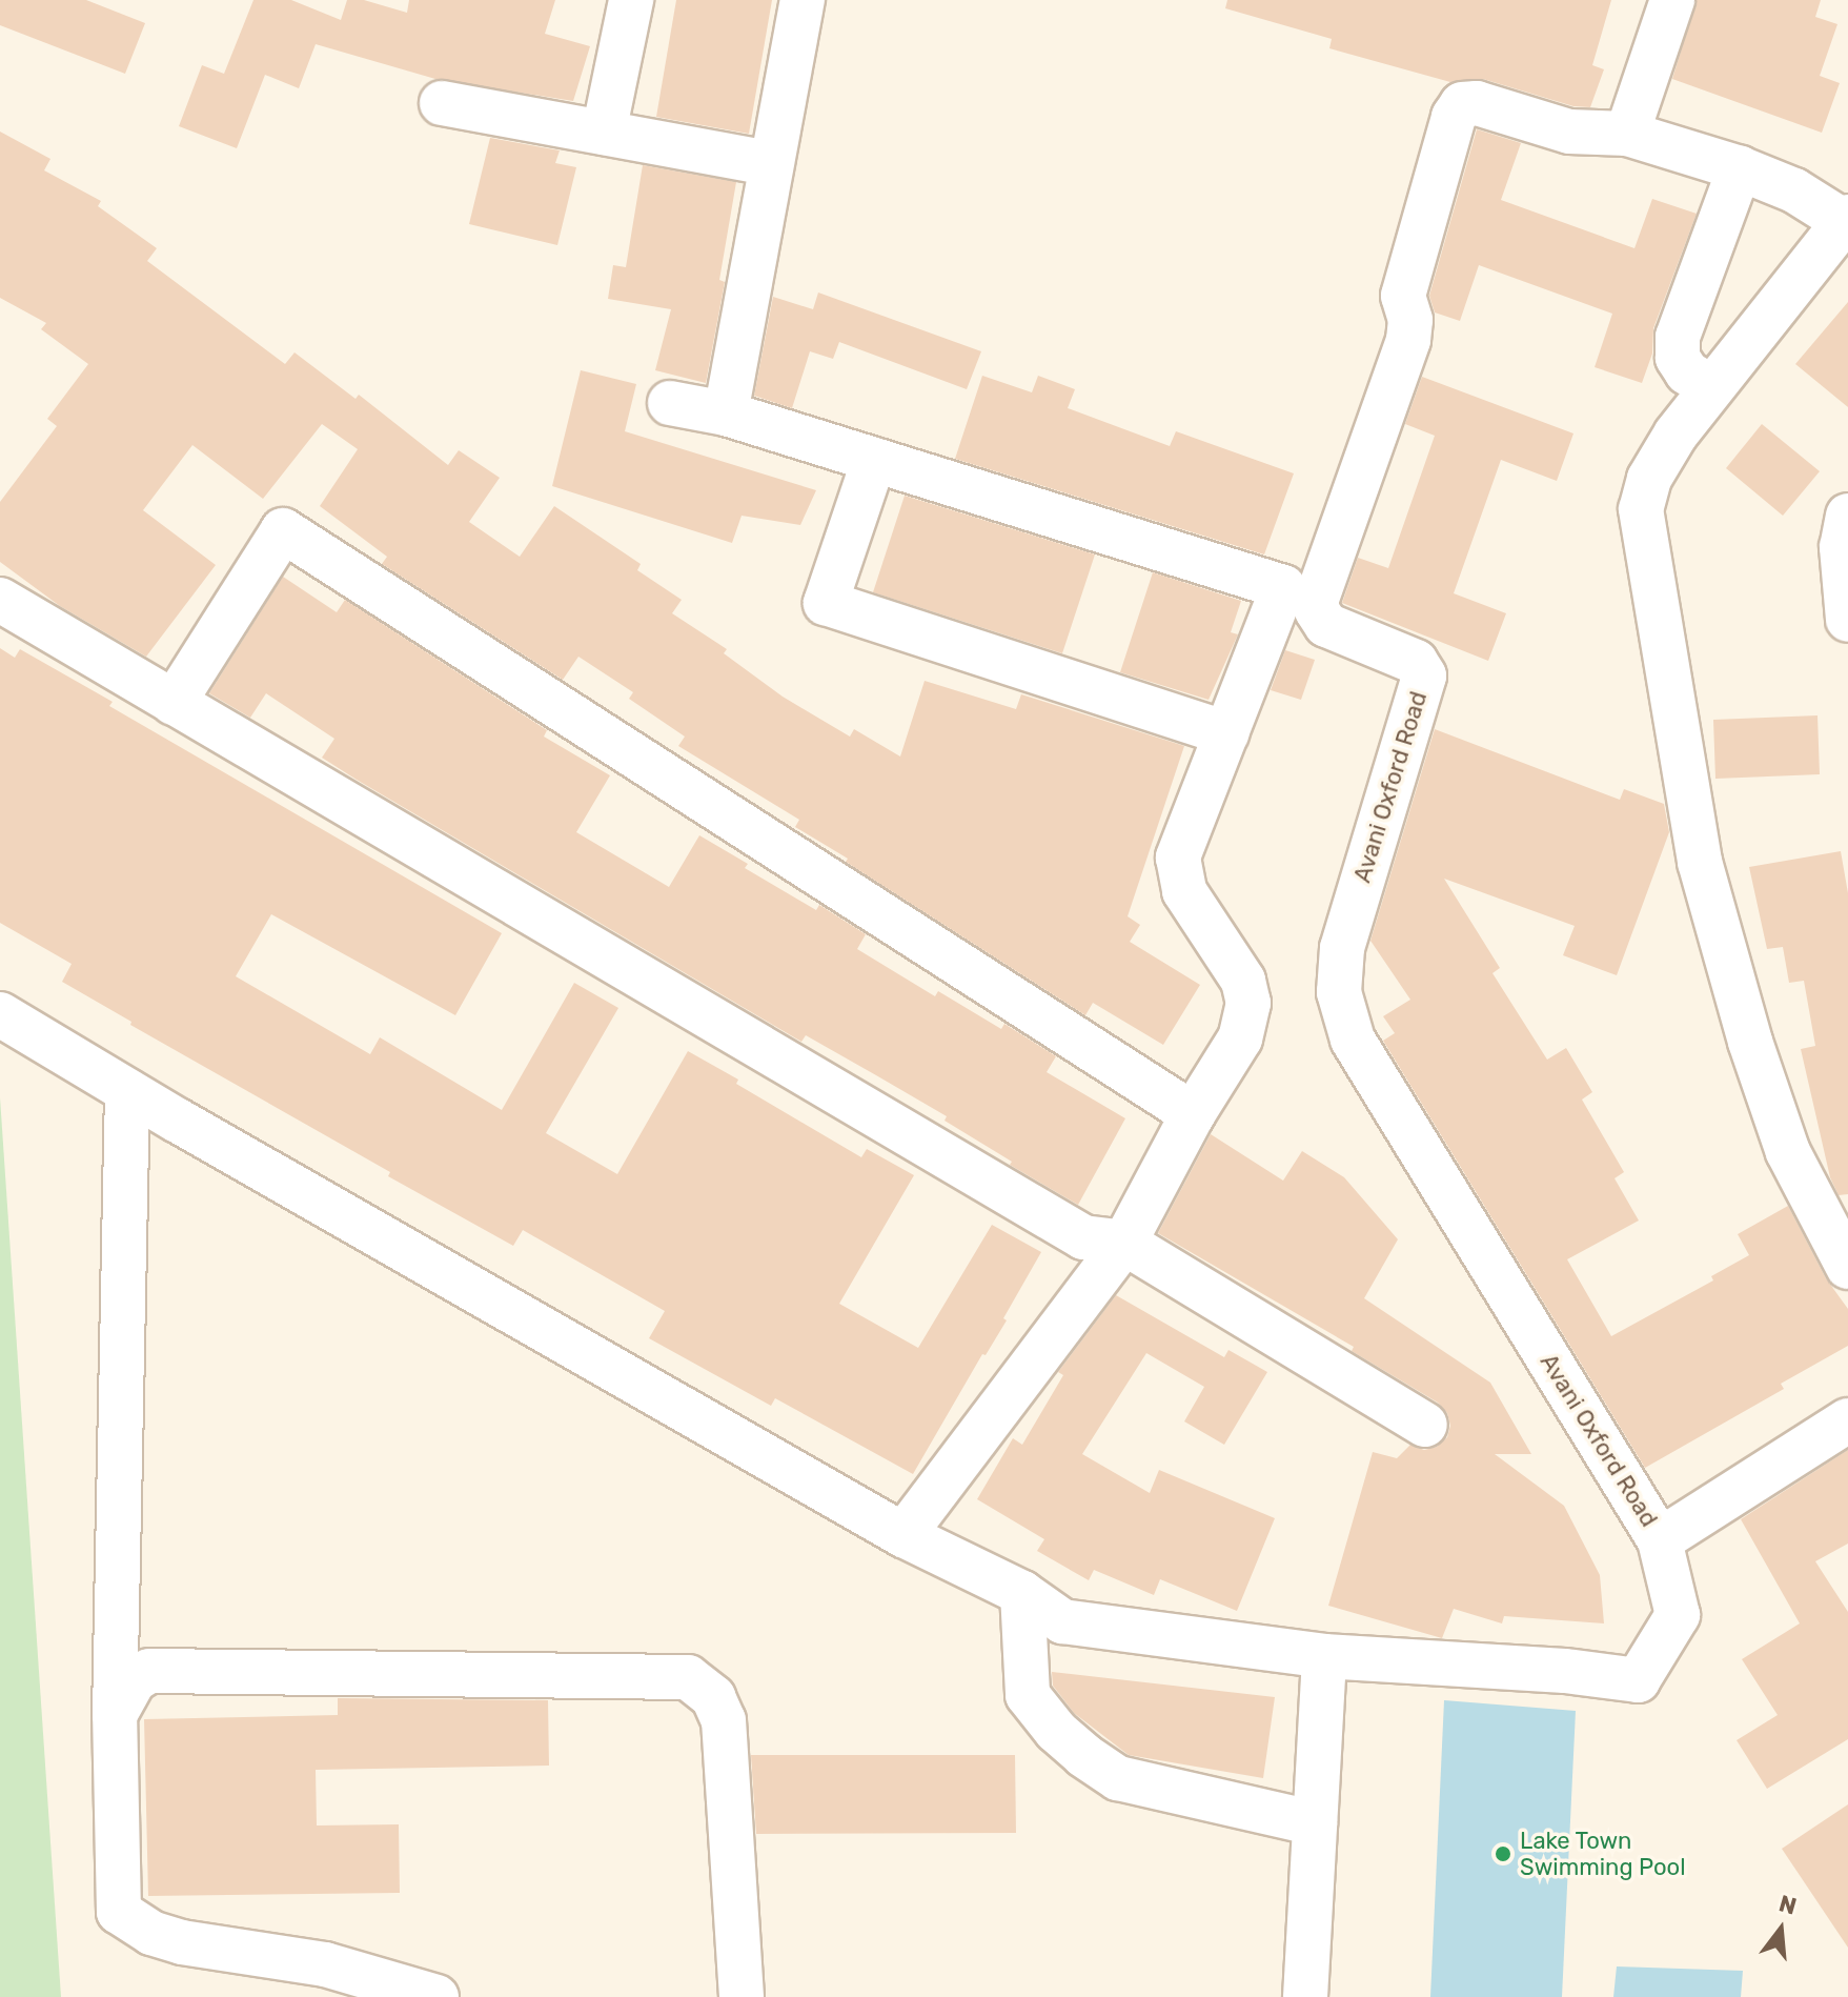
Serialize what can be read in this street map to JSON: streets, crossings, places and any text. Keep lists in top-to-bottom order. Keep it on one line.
{"streets":{"street":["Avani Oxford Road"]},"places":["Lake Town Swimming Pool"],"north":"top"}
